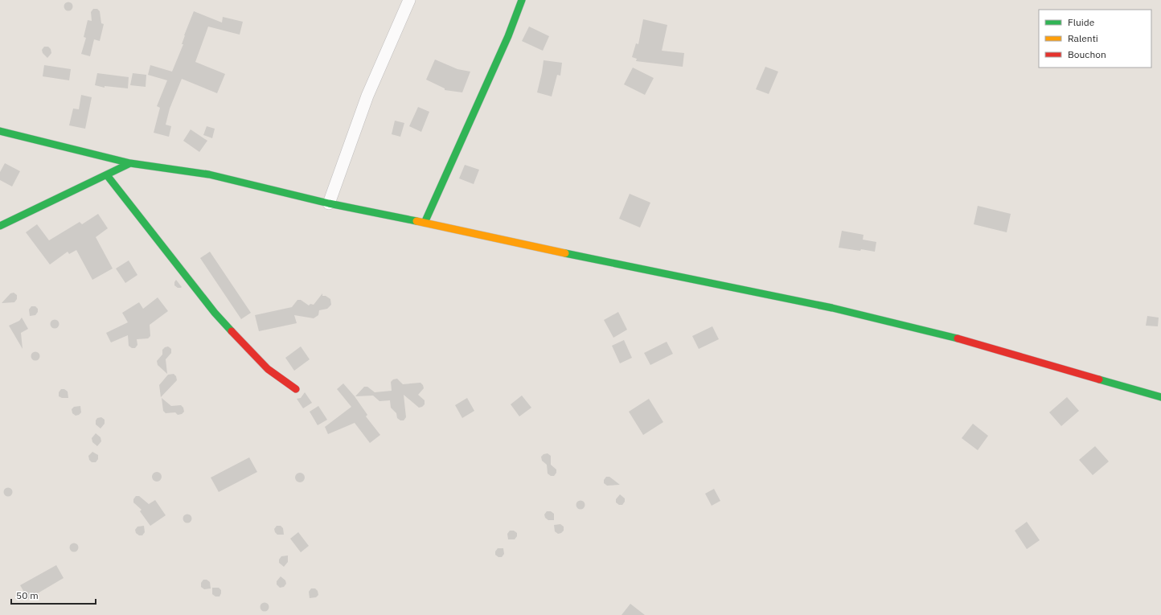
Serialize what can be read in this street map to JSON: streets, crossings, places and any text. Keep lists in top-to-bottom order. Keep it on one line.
{"legend":["Fluide","Ralenti","Bouchon"],"scale_bar":"50 m"}
